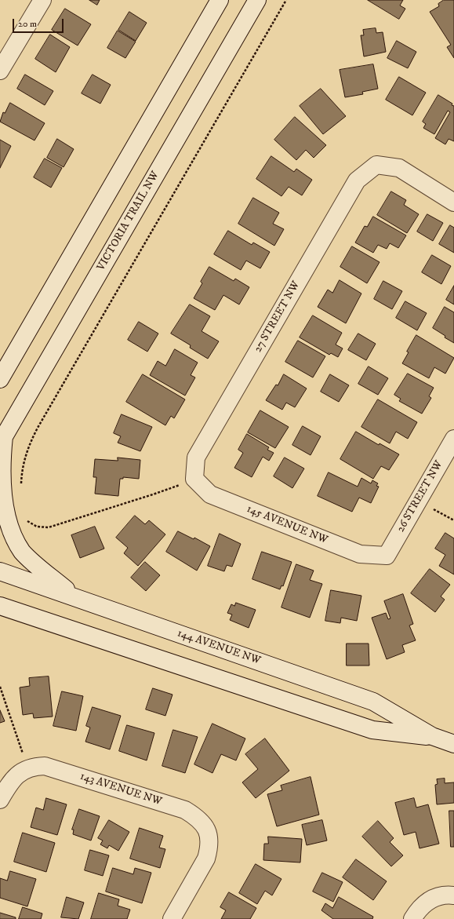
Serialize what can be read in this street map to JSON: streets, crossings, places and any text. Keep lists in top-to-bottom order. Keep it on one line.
{"streets":{"street":["VICTORIA TRAIL NW","27 STREET NW","26 STREET NW","145 AVENUE NW","144 AVENUE NW","143 AVENUE NW"]},"crossings":[["27 STREET NW","145 AVENUE NW"],["26 STREET NW","145 AVENUE NW"]],"scale_bar":"20 m"}
